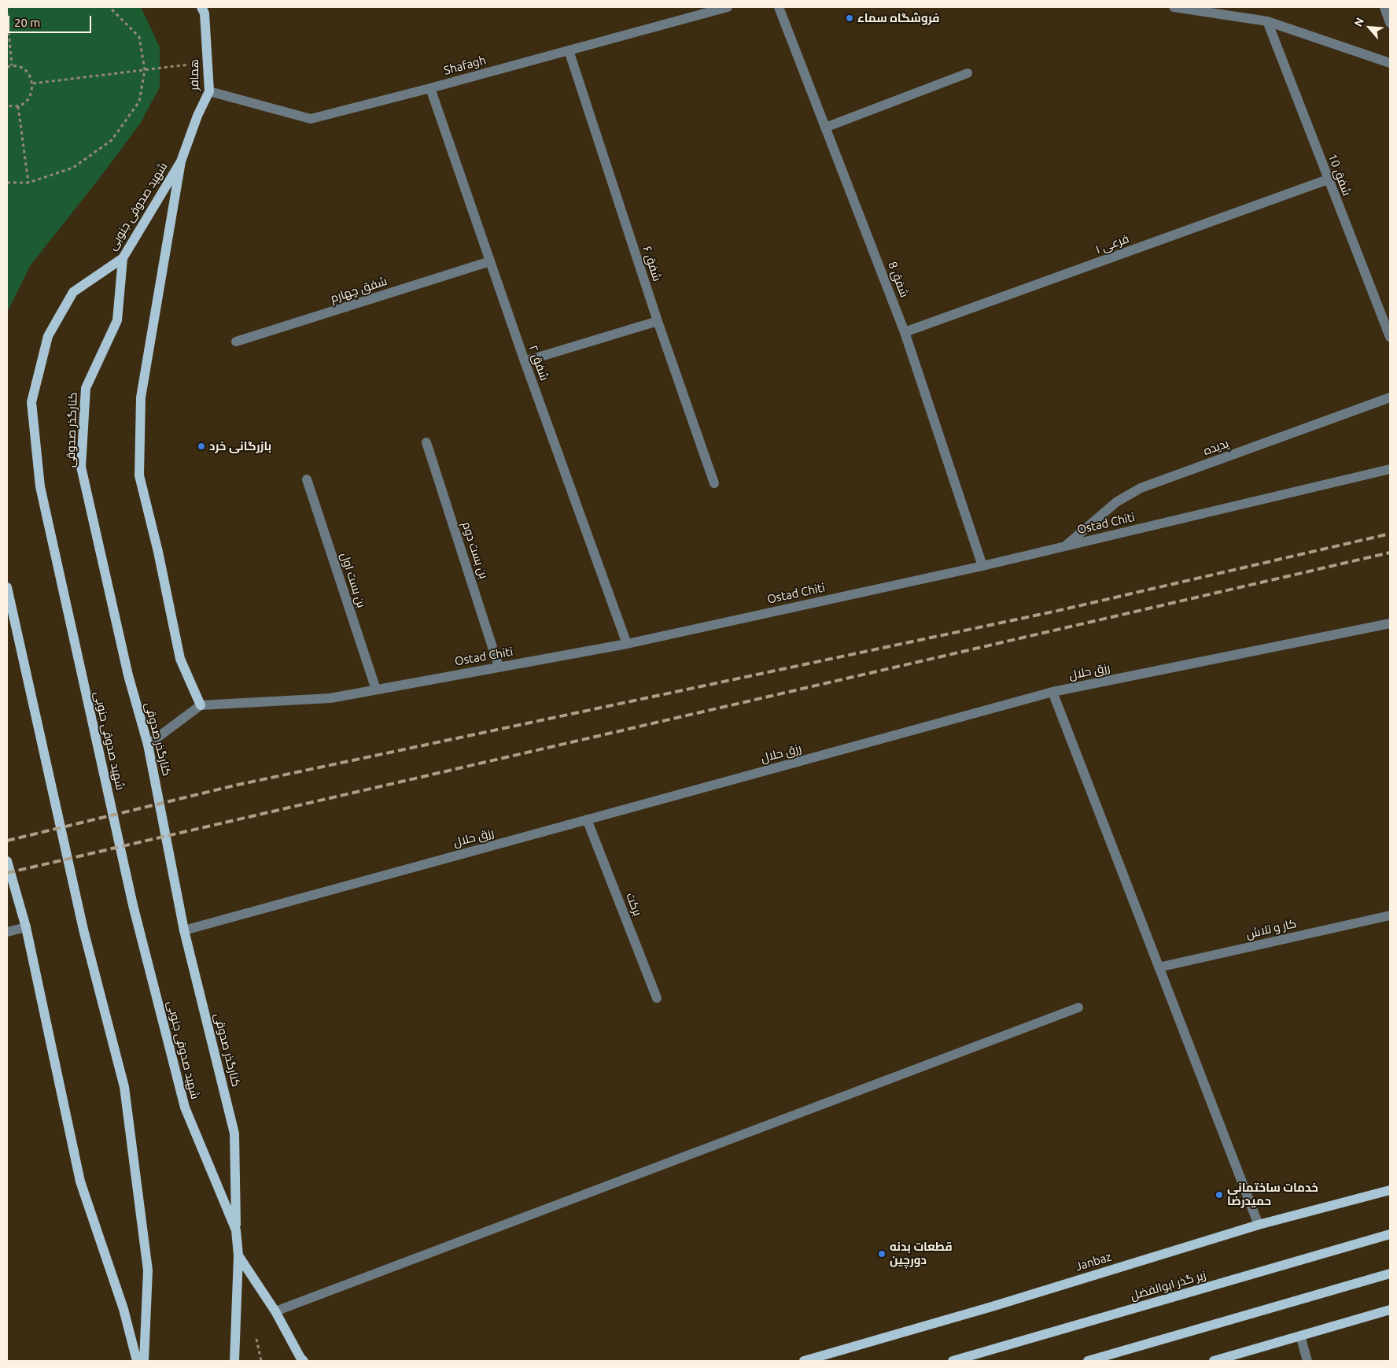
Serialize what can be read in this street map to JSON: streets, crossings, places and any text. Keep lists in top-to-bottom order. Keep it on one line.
{"streets":{"main road":["همافر","شهید صدوقی جنوبی","کنارگذر صدوقی","Janbaz","زیر گذر ابوالفضل"],"street":["Shafagh","شفق 10","فرعی ۱","شفق ۶","شفق 8","شفق چهارم","شفق ۲","پدیده","Ostad Chiti","بن بست دوم","بن بست اول","رزق حلال","برکت","کار و تلاش"]},"crossings":[["Shafagh","همافر"],["Shafagh","شفق ۶"],["Shafagh","شفق ۲"],["همافر","شهید صدوقی جنوبی"],["شفق 10","فرعی ۱"],["شهید صدوقی جنوبی","کنارگذر صدوقی"],["فرعی ۱","شفق 8"],["شفق 8","Ostad Chiti"],["شفق چهارم","شفق ۲"],["شفق ۲","Ostad Chiti"],["کنارگذر صدوقی","رزق حلال"],["پدیده","Ostad Chiti"],["Ostad Chiti","بن بست دوم"],["Ostad Chiti","بن بست اول"],["رزق حلال","برکت"]],"places":["فروشگاه سماء","بازرگانی خرد","خدمات ساختمانی حمیدرضا","قطعات بدنه دورچین"],"scale_bar":"20 m","north":"top left"}
